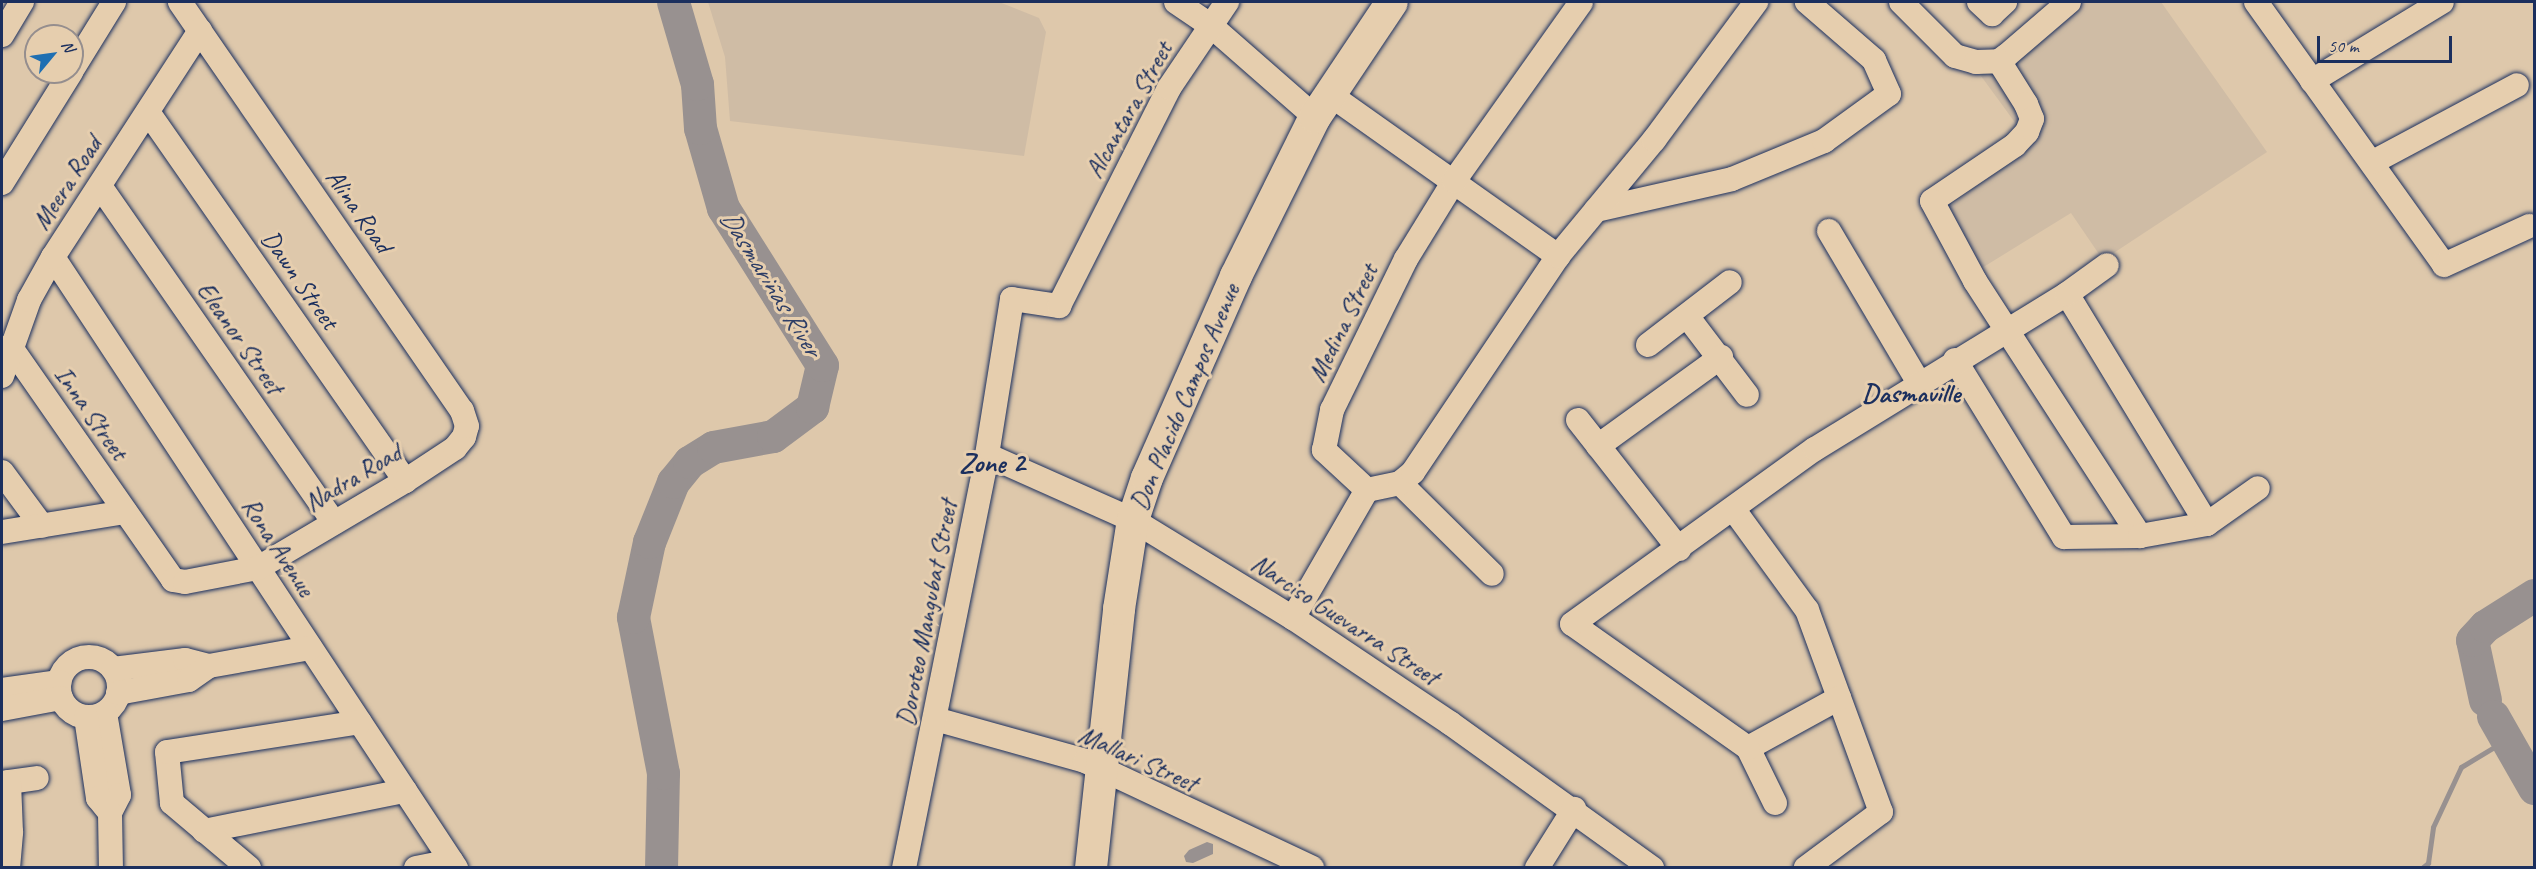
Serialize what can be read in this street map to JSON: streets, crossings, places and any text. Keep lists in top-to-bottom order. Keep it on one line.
{"streets":{"main road":["Don Placido Campos Avenue"],"street":["Alcantara Street","Meera Road","Alina Road","Dawn Street","Medina Street","Eleanor Street","Inna Street","Nadra Road","Rona Avenue","Doroteo Mangubat Street","Narciso Guevarra Street","Mallari Street"]},"crossings":[["Alcantara Street","Doroteo Mangubat Street"],["Meera Road","Alina Road"],["Meera Road","Dawn Street"],["Meera Road","Eleanor Street"],["Meera Road","Inna Street"],["Meera Road","Rona Avenue"],["Alina Road","Nadra Road"],["Dawn Street","Nadra Road"],["Eleanor Street","Nadra Road"],["Don Placido Campos Avenue","Narciso Guevarra Street"],["Don Placido Campos Avenue","Mallari Street"],["Inna Street","Nadra Road"],["Inna Street","Rona Avenue"],["Nadra Road","Rona Avenue"],["Doroteo Mangubat Street","Narciso Guevarra Street"],["Doroteo Mangubat Street","Mallari Street"]],"districts":["Dasmaville","Zone 2"],"water":["Dasmariñas River"],"scale_bar":"50 m","north":"top right"}
